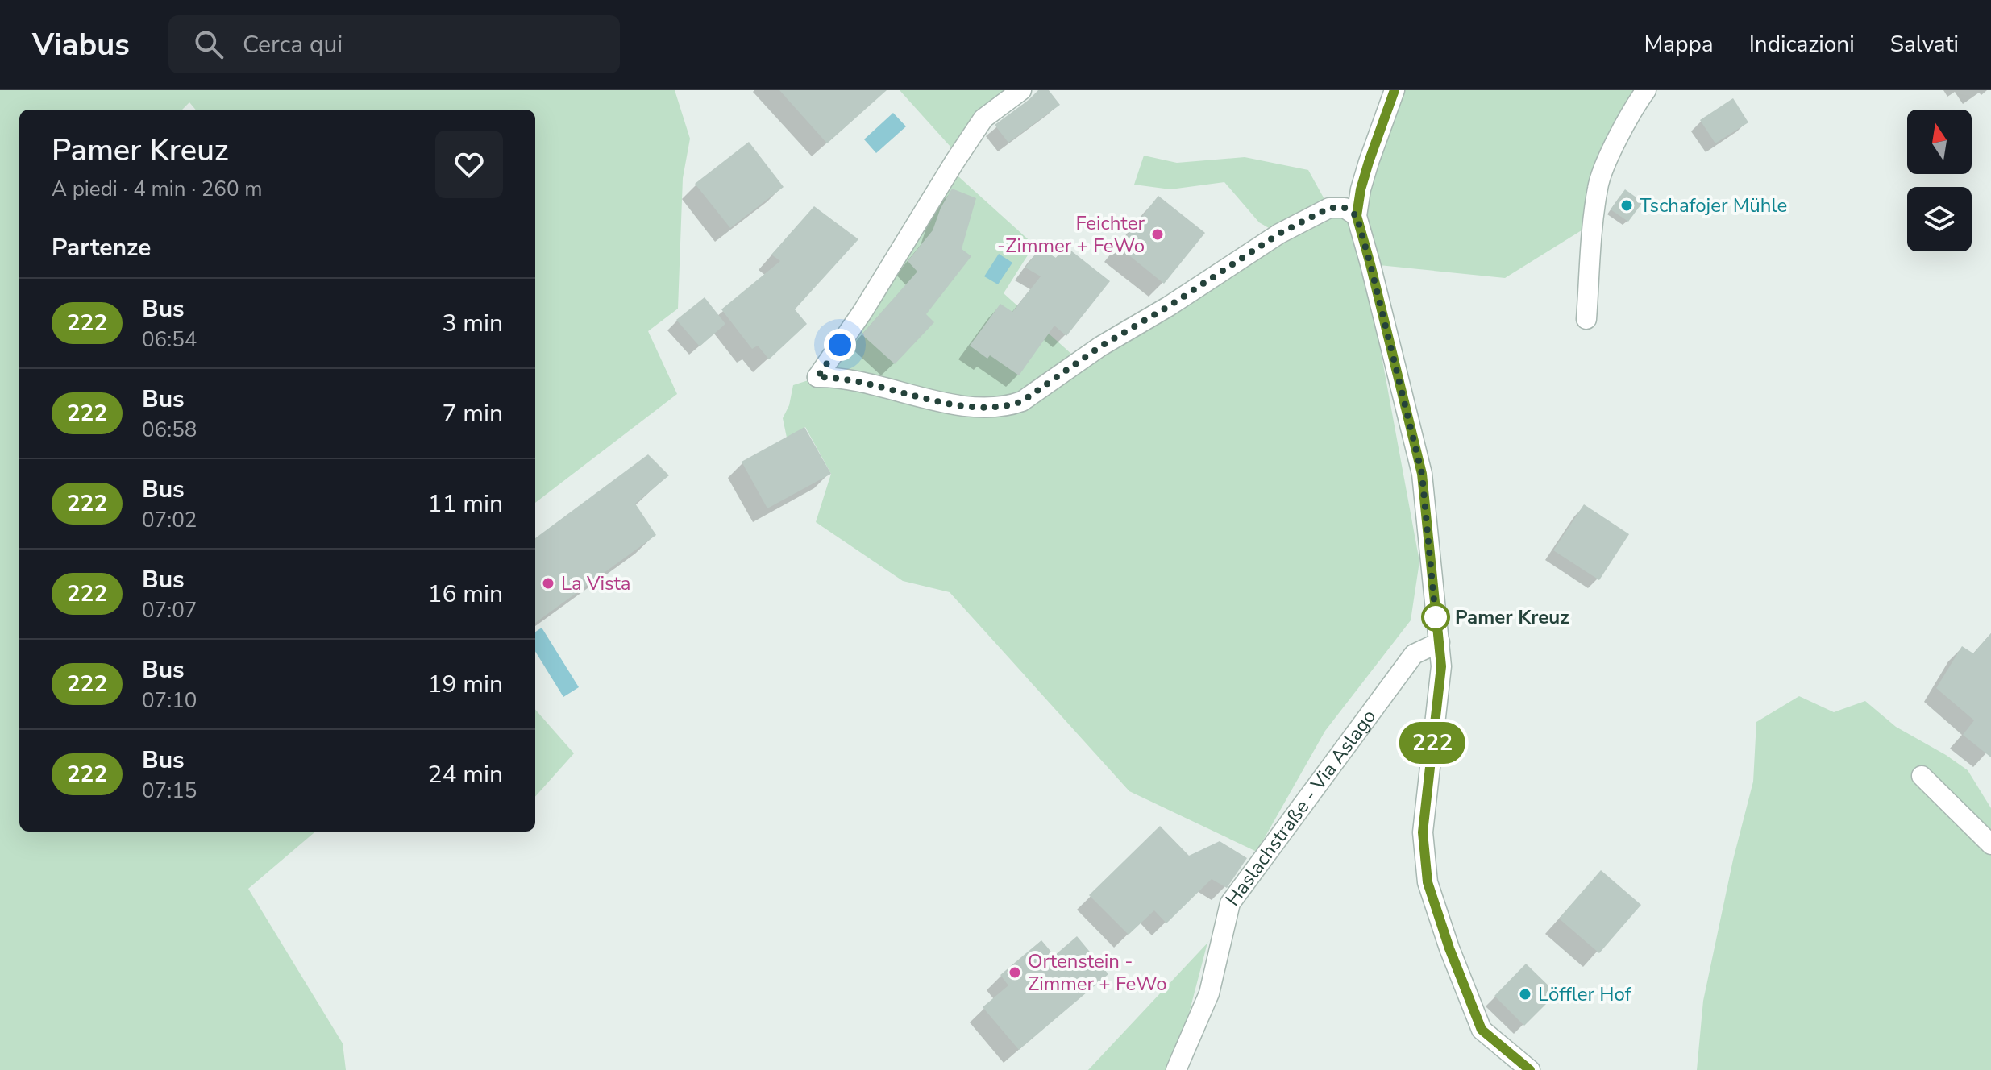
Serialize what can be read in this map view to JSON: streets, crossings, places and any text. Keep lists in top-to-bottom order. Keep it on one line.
{"streets":{"street":["Haslachstraße - Via Aslago"]},"places":["Tschafojer Mühle","Feichter -Zimmer + FeWo","La Vista","Pamer Kreuz","Ortenstein - Zimmer + FeWo","Löffler Hof"],"lines":["bus line 222"],"north":"top","page":{"header":"Viabus","search":"Cerca qui","nav":["Mappa","Indicazioni","Salvati"],"on_map":"222","heading":[["Pamer Kreuz","A piedi · 4 min · 260 m"],"Partenze"],"list":[{"mark":"222","name":"Bus","note":"06:54","value":"3 min"},{"mark":"222","name":"Bus","note":"06:58","value":"7 min"},{"mark":"222","name":"Bus","note":"07:02","value":"11 min"},{"mark":"222","name":"Bus","note":"07:07","value":"16 min"},{"mark":"222","name":"Bus","note":"07:10","value":"19 min"},{"mark":"222","name":"Bus","note":"07:15","value":"24 min"}]}}
